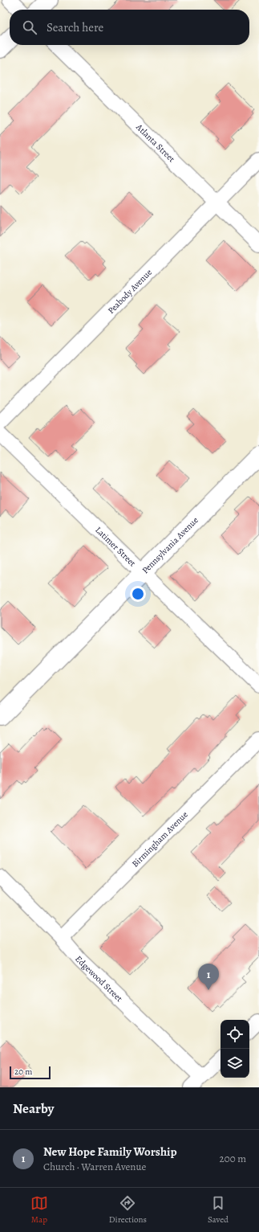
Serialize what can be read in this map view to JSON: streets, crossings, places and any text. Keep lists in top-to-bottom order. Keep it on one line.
{"streets":{"street":["Atlanta Street","Peabody Avenue","Pennsylvania Avenue","Latimer Street","Birmingham Avenue","Edgewood Street"]},"crossings":[["Atlanta Street","Peabody Avenue"],["Pennsylvania Avenue","Latimer Street"],["Birmingham Avenue","Edgewood Street"]],"scale_bar":"20 m","page":{"search":"Search here","pins":"1","scale":"20 m","heading":"Nearby","list":[{"mark":"1","name":"New Hope Family Worship","note":"Church · Warren Avenue","value":"200 m"}],"nav":["Map","Directions","Saved"]}}
